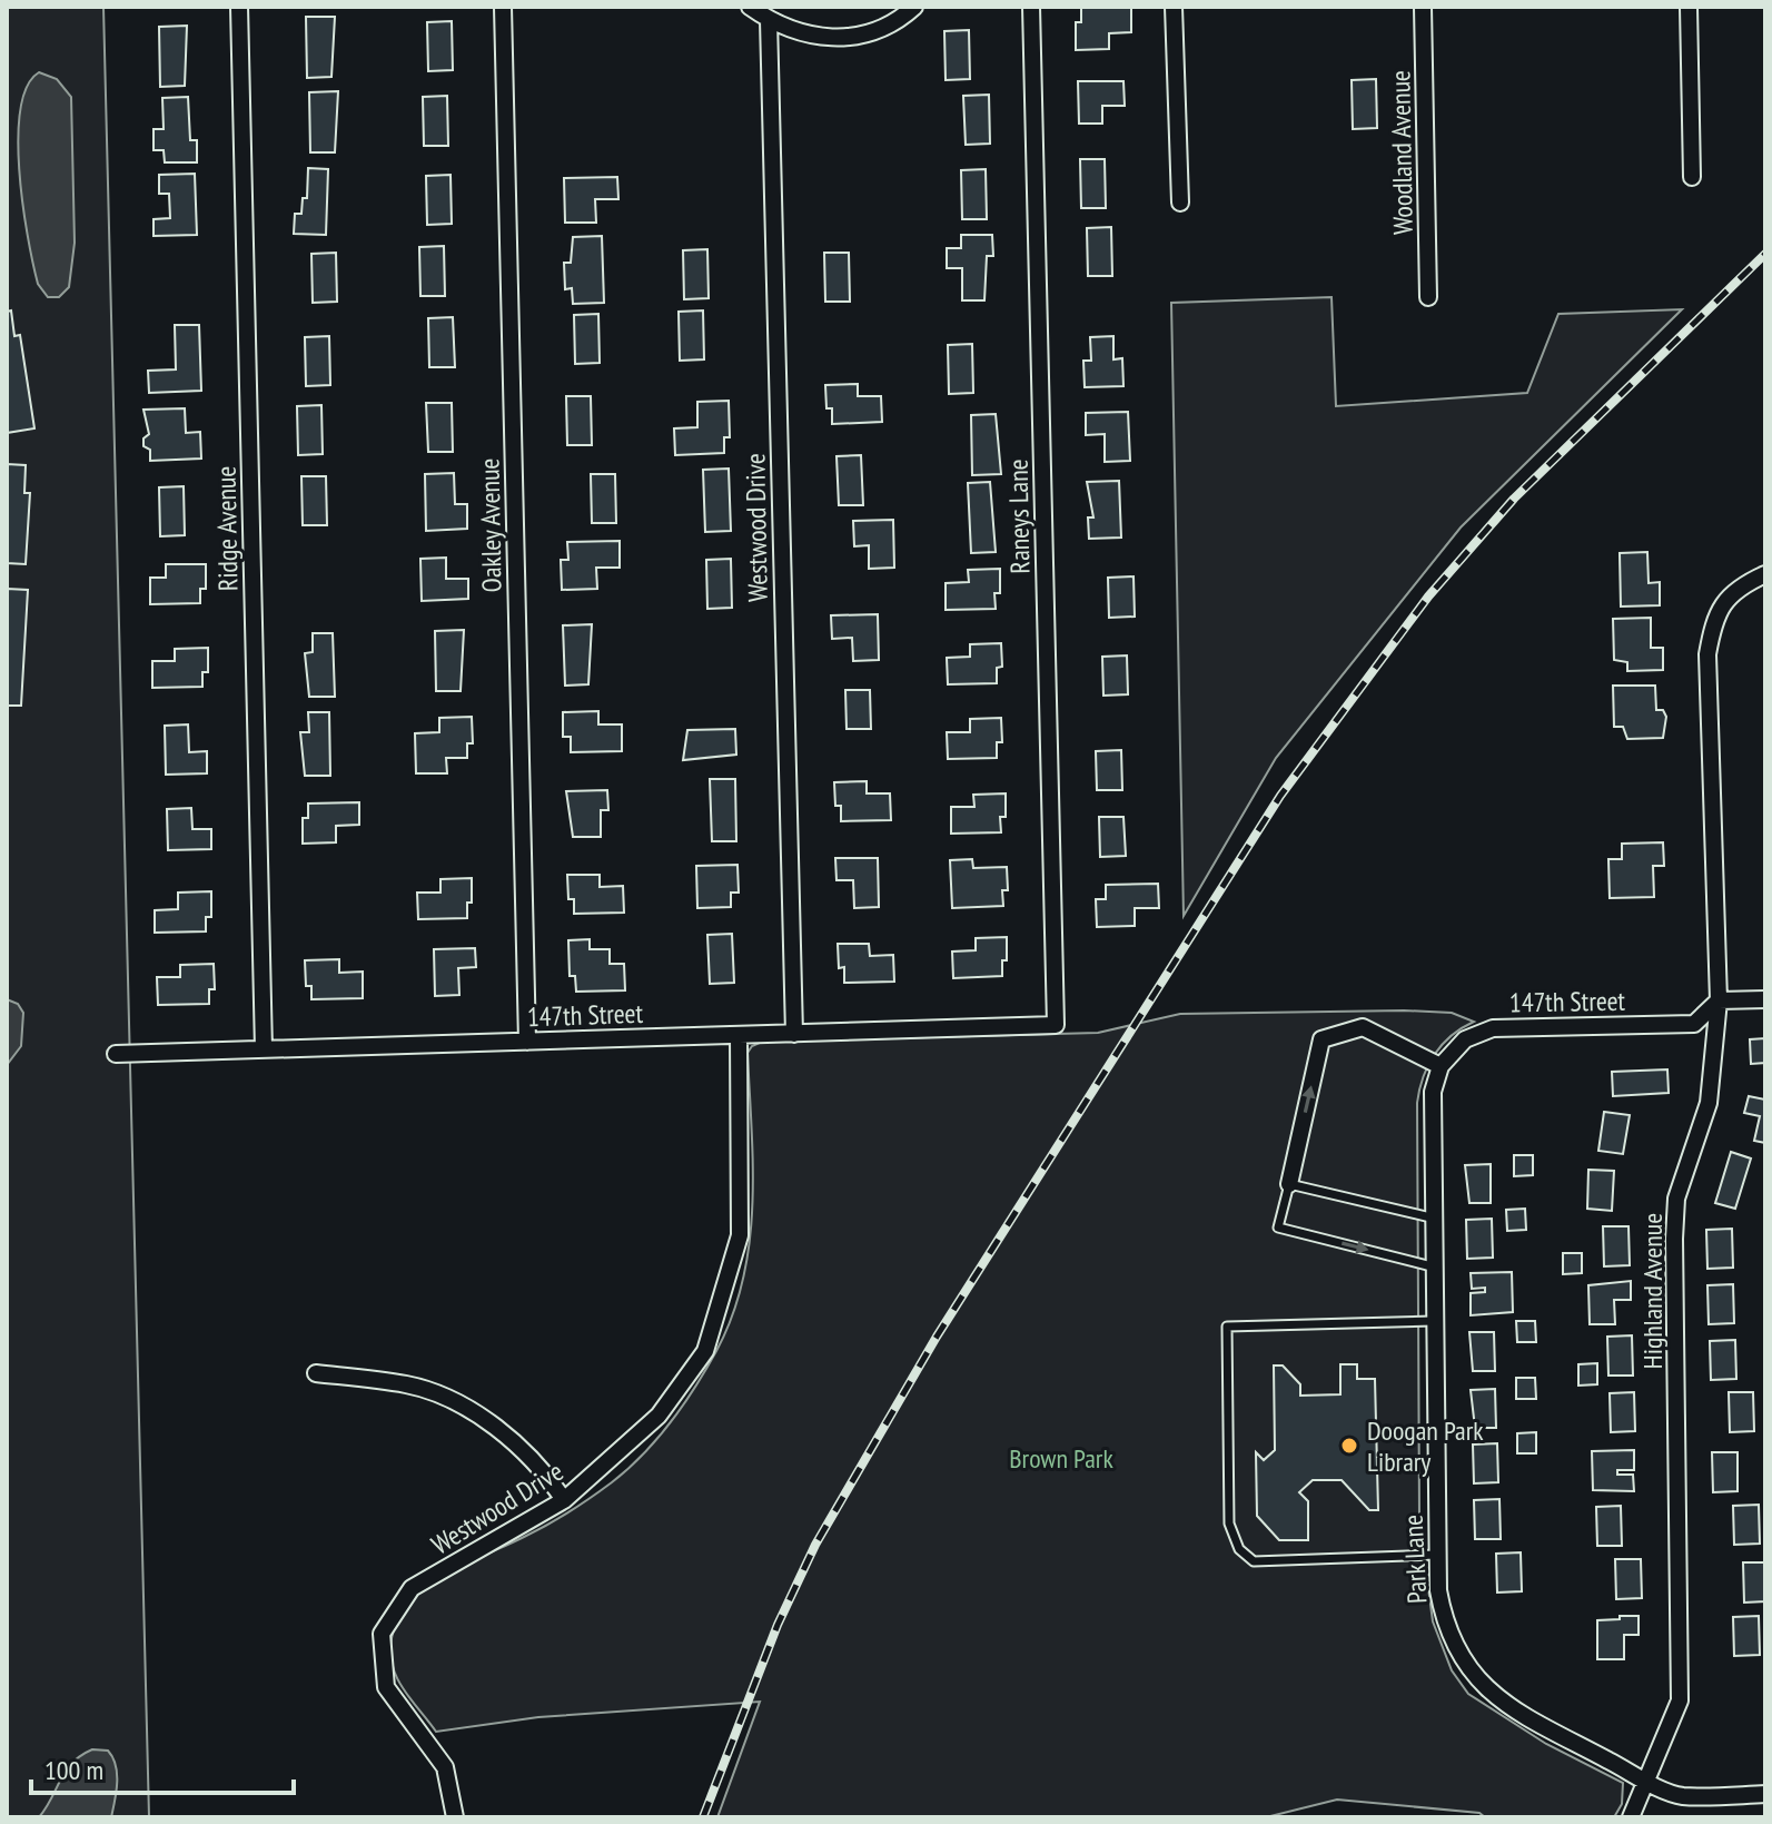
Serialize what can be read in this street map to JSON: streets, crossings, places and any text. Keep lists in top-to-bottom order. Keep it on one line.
{"streets":{"street":["Woodland Avenue","Raneys Lane","Oakley Avenue","Westwood Drive","Ridge Avenue","147th Street","Highland Avenue","Park Lane"]},"crossings":[["Raneys Lane","147th Street"],["Oakley Avenue","147th Street"],["Westwood Drive","147th Street"],["Ridge Avenue","147th Street"],["147th Street","Highland Avenue"],["147th Street","Park Lane"],["Highland Avenue","Park Lane"]],"parks":["Brown Park"],"places":["Doogan Park Library"],"scale_bar":"100 m"}
